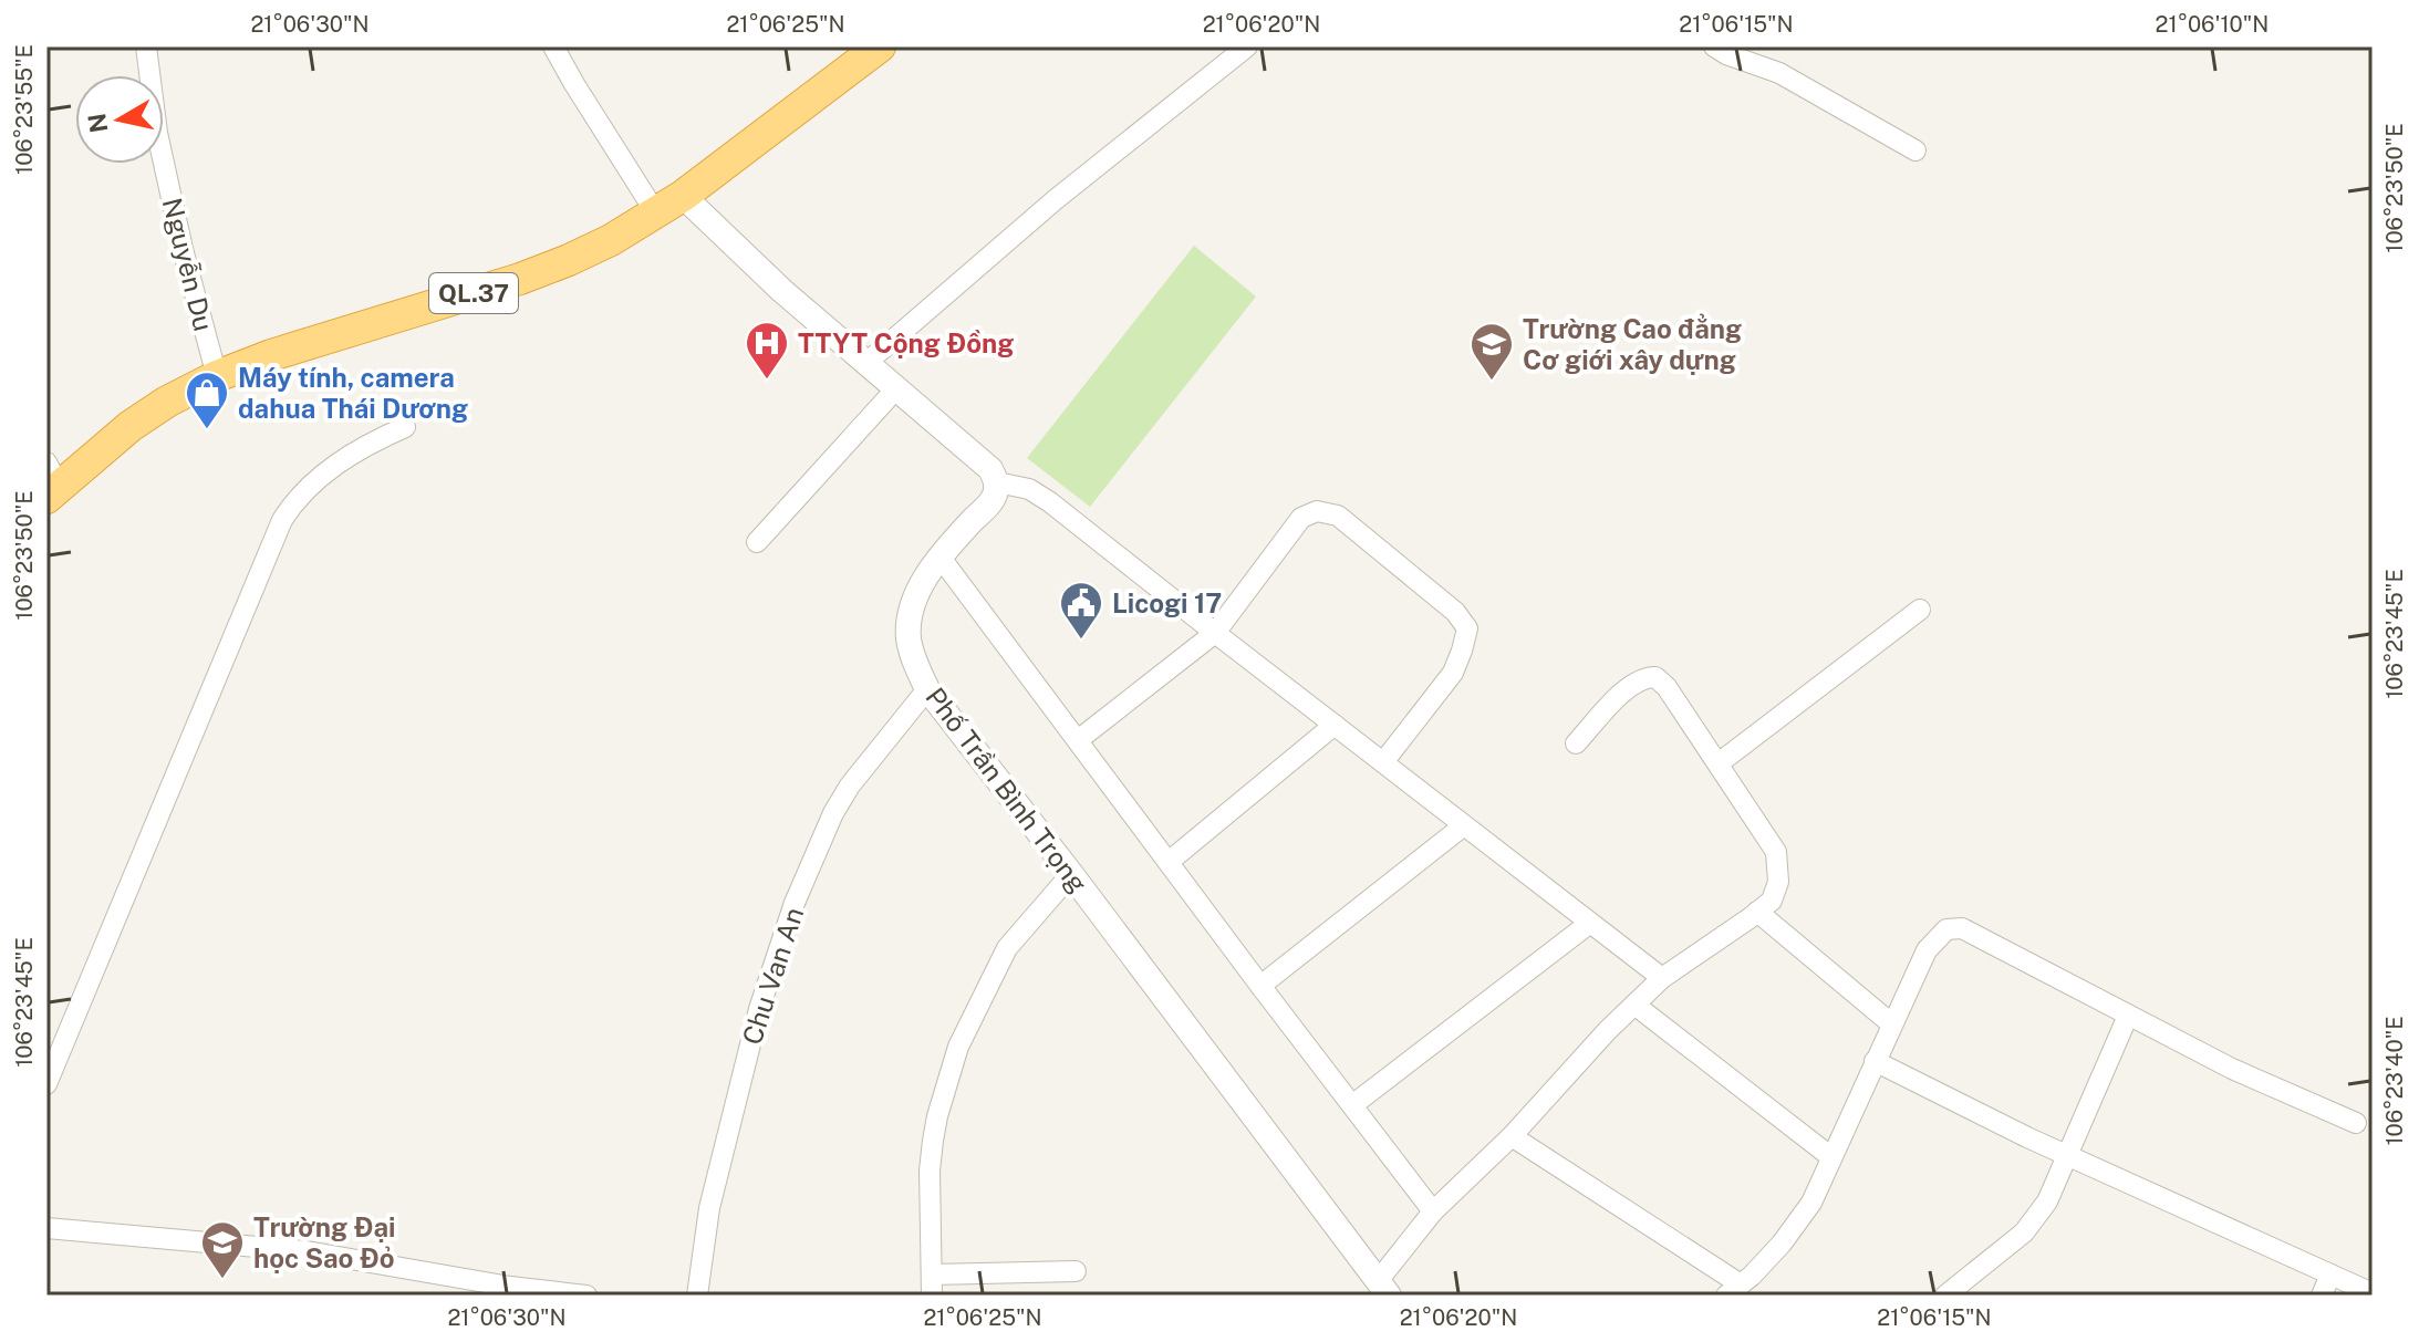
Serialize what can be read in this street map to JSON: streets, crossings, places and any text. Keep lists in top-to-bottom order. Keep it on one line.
{"streets":{"highway":["QL.37"],"street":["Nguyễn Du","Phố Trần Bình Trọng","Chu Van An"]},"crossings":[["Nguyễn Du","QL.37"],["Phố Trần Bình Trọng","Chu Van An"]],"places":{"hospital":["TTYT Cộng Đồng"],"school or university":["Trường Cao đẳng Cơ giới xây dựng","Trường Đại học Sao Đỏ"],"shop":["Máy tính, camera dahua Thái Dương"],"public building":["Licogi 17"]},"north":"left","coordinates":["21°06'30\"N","21°06'25\"N","21°06'20\"N","21°06'15\"N","21°06'10\"N","106°23'55\"E","106°23'50\"E","106°23'45\"E","106°23'40\"E"]}
